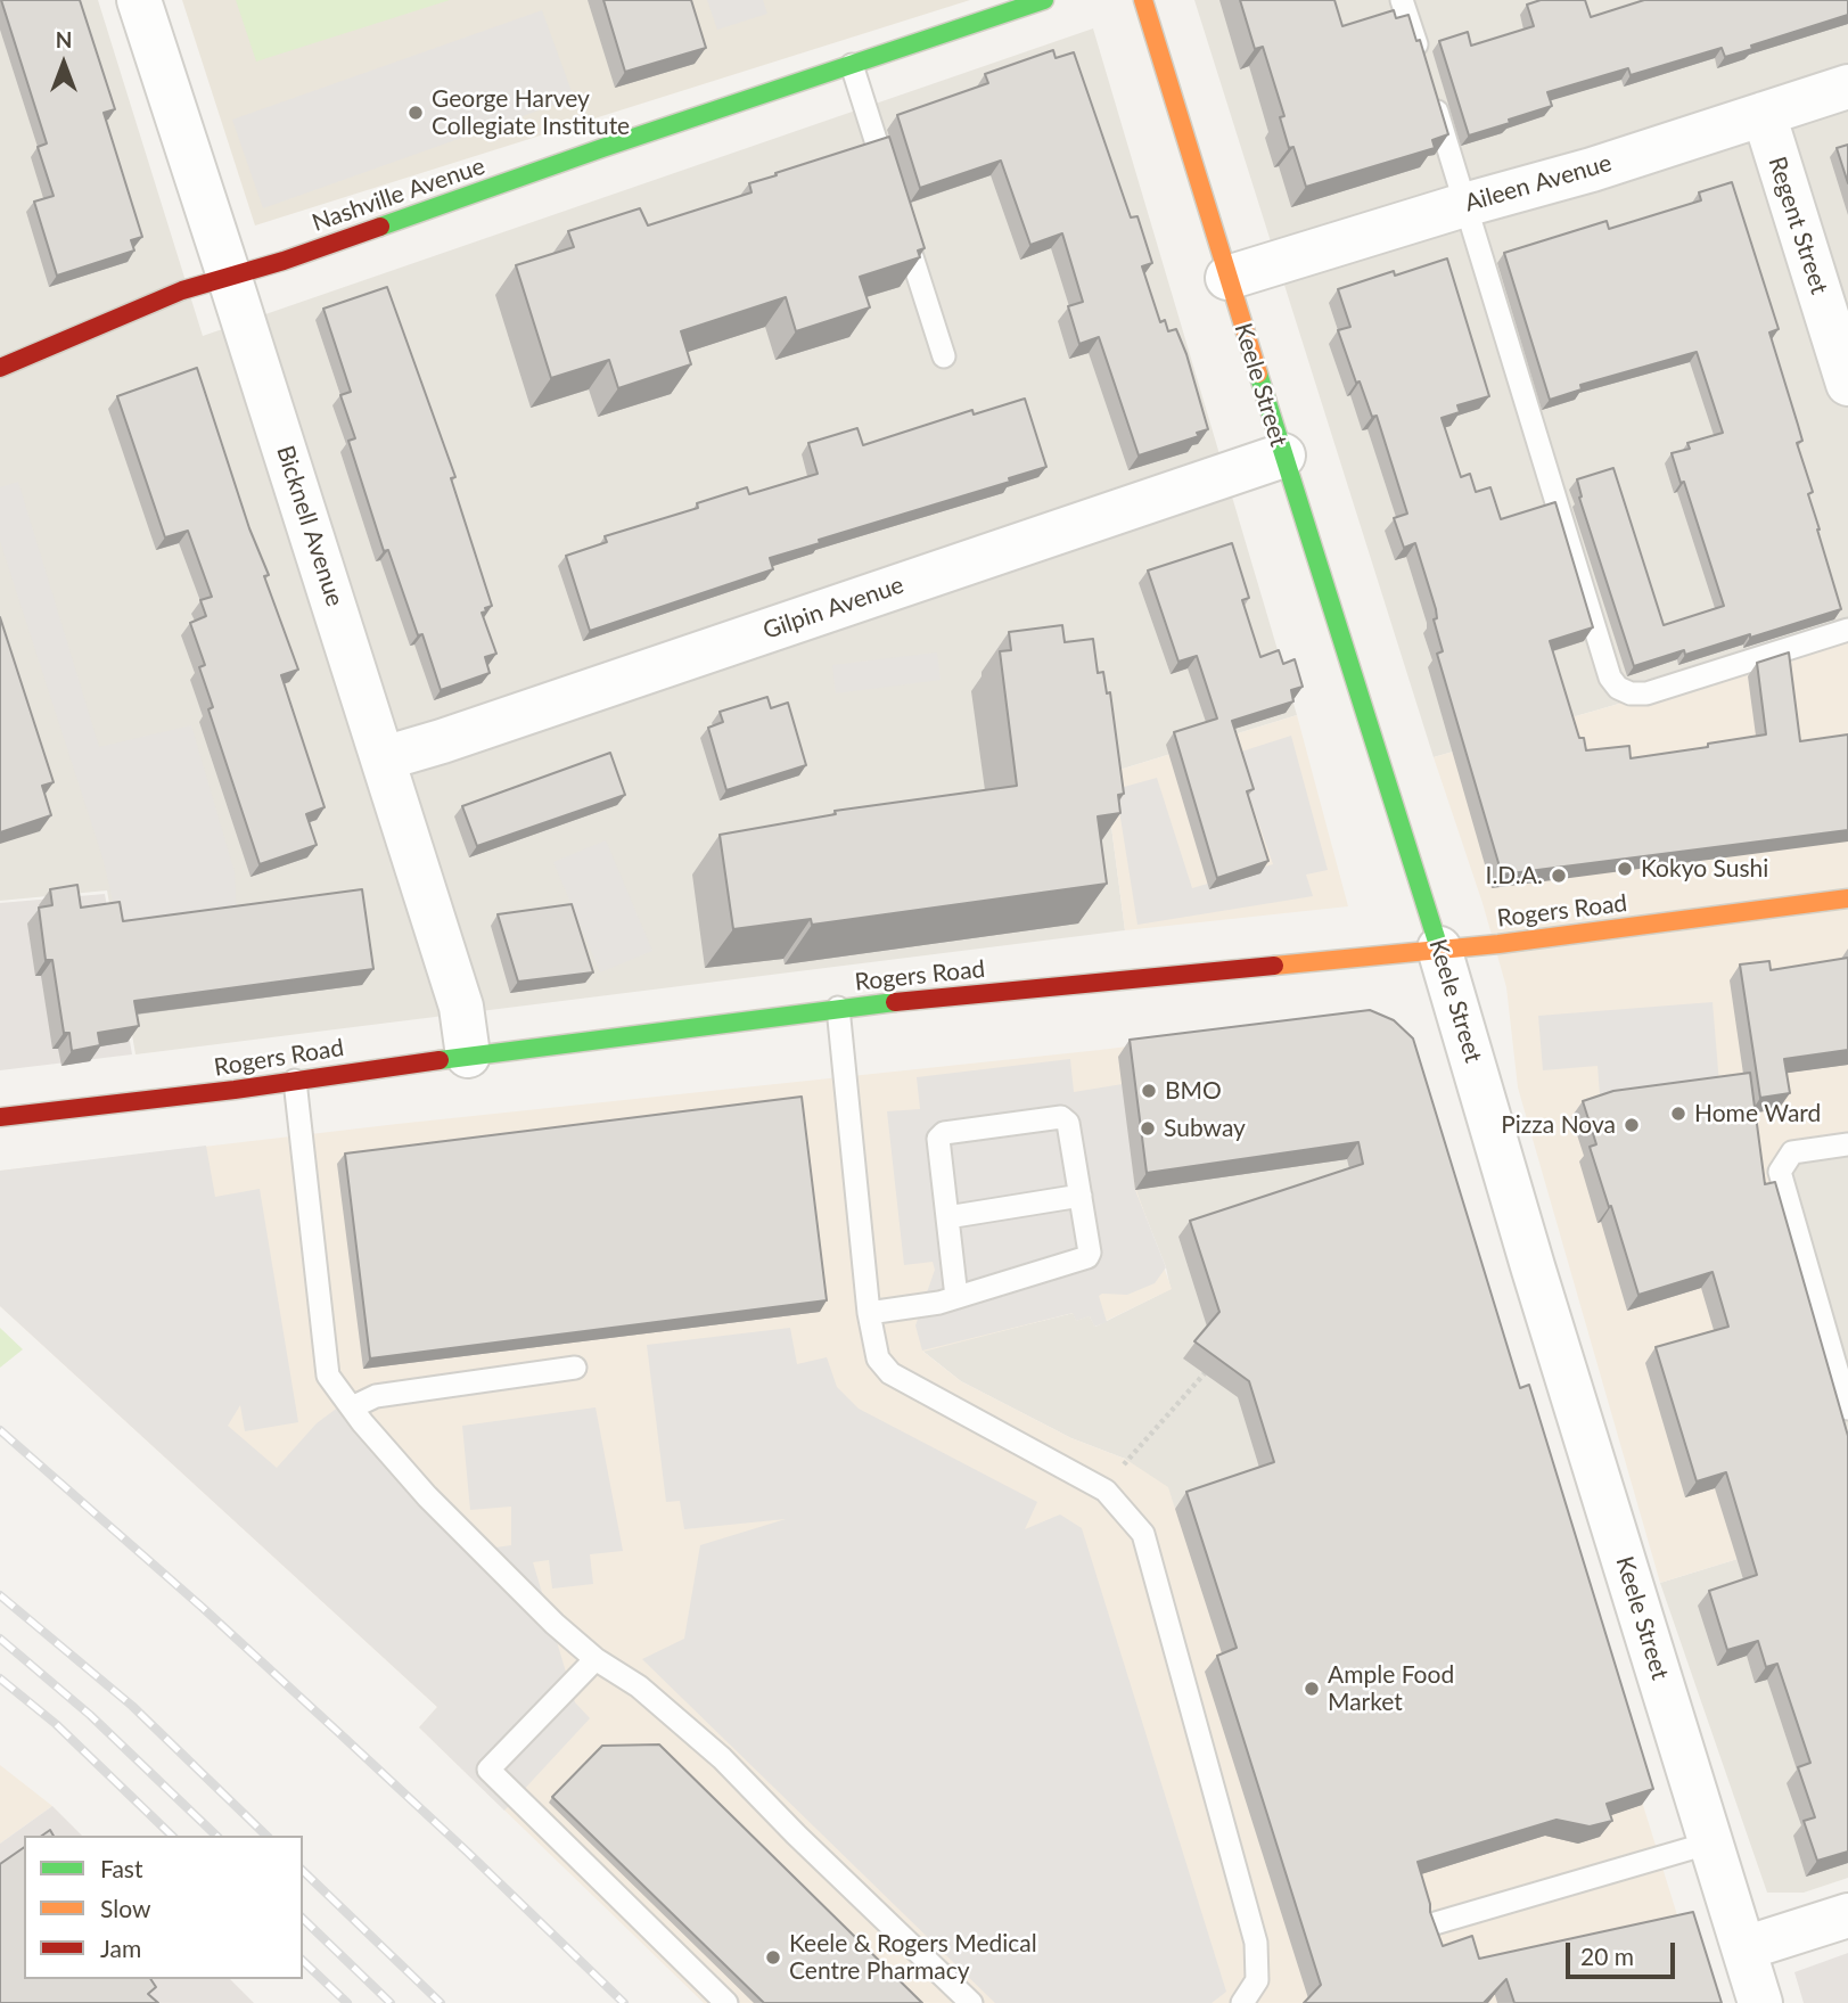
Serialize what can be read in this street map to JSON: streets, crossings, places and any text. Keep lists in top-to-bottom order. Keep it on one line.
{"streets":{"main road":["Nashville Avenue","Keele Street","Rogers Road"],"street":["Aileen Avenue","Regent Street","Bicknell Avenue","Gilpin Avenue"]},"crossings":[["Aileen Avenue","Regent Street"],["Aileen Avenue","Keele Street"],["Nashville Avenue","Bicknell Avenue"],["Keele Street","Gilpin Avenue"],["Keele Street","Rogers Road"],["Bicknell Avenue","Gilpin Avenue"],["Bicknell Avenue","Rogers Road"]],"places":["George Harvey Collegiate Institute","Kokyo Sushi","I.D.A.","BMO","Home Ward","Pizza Nova","Subway","Ample Food Market","Keele & Rogers Medical Centre Pharmacy"],"legend":["Fast","Slow","Jam"],"scale_bar":"20 m","north":"top"}
